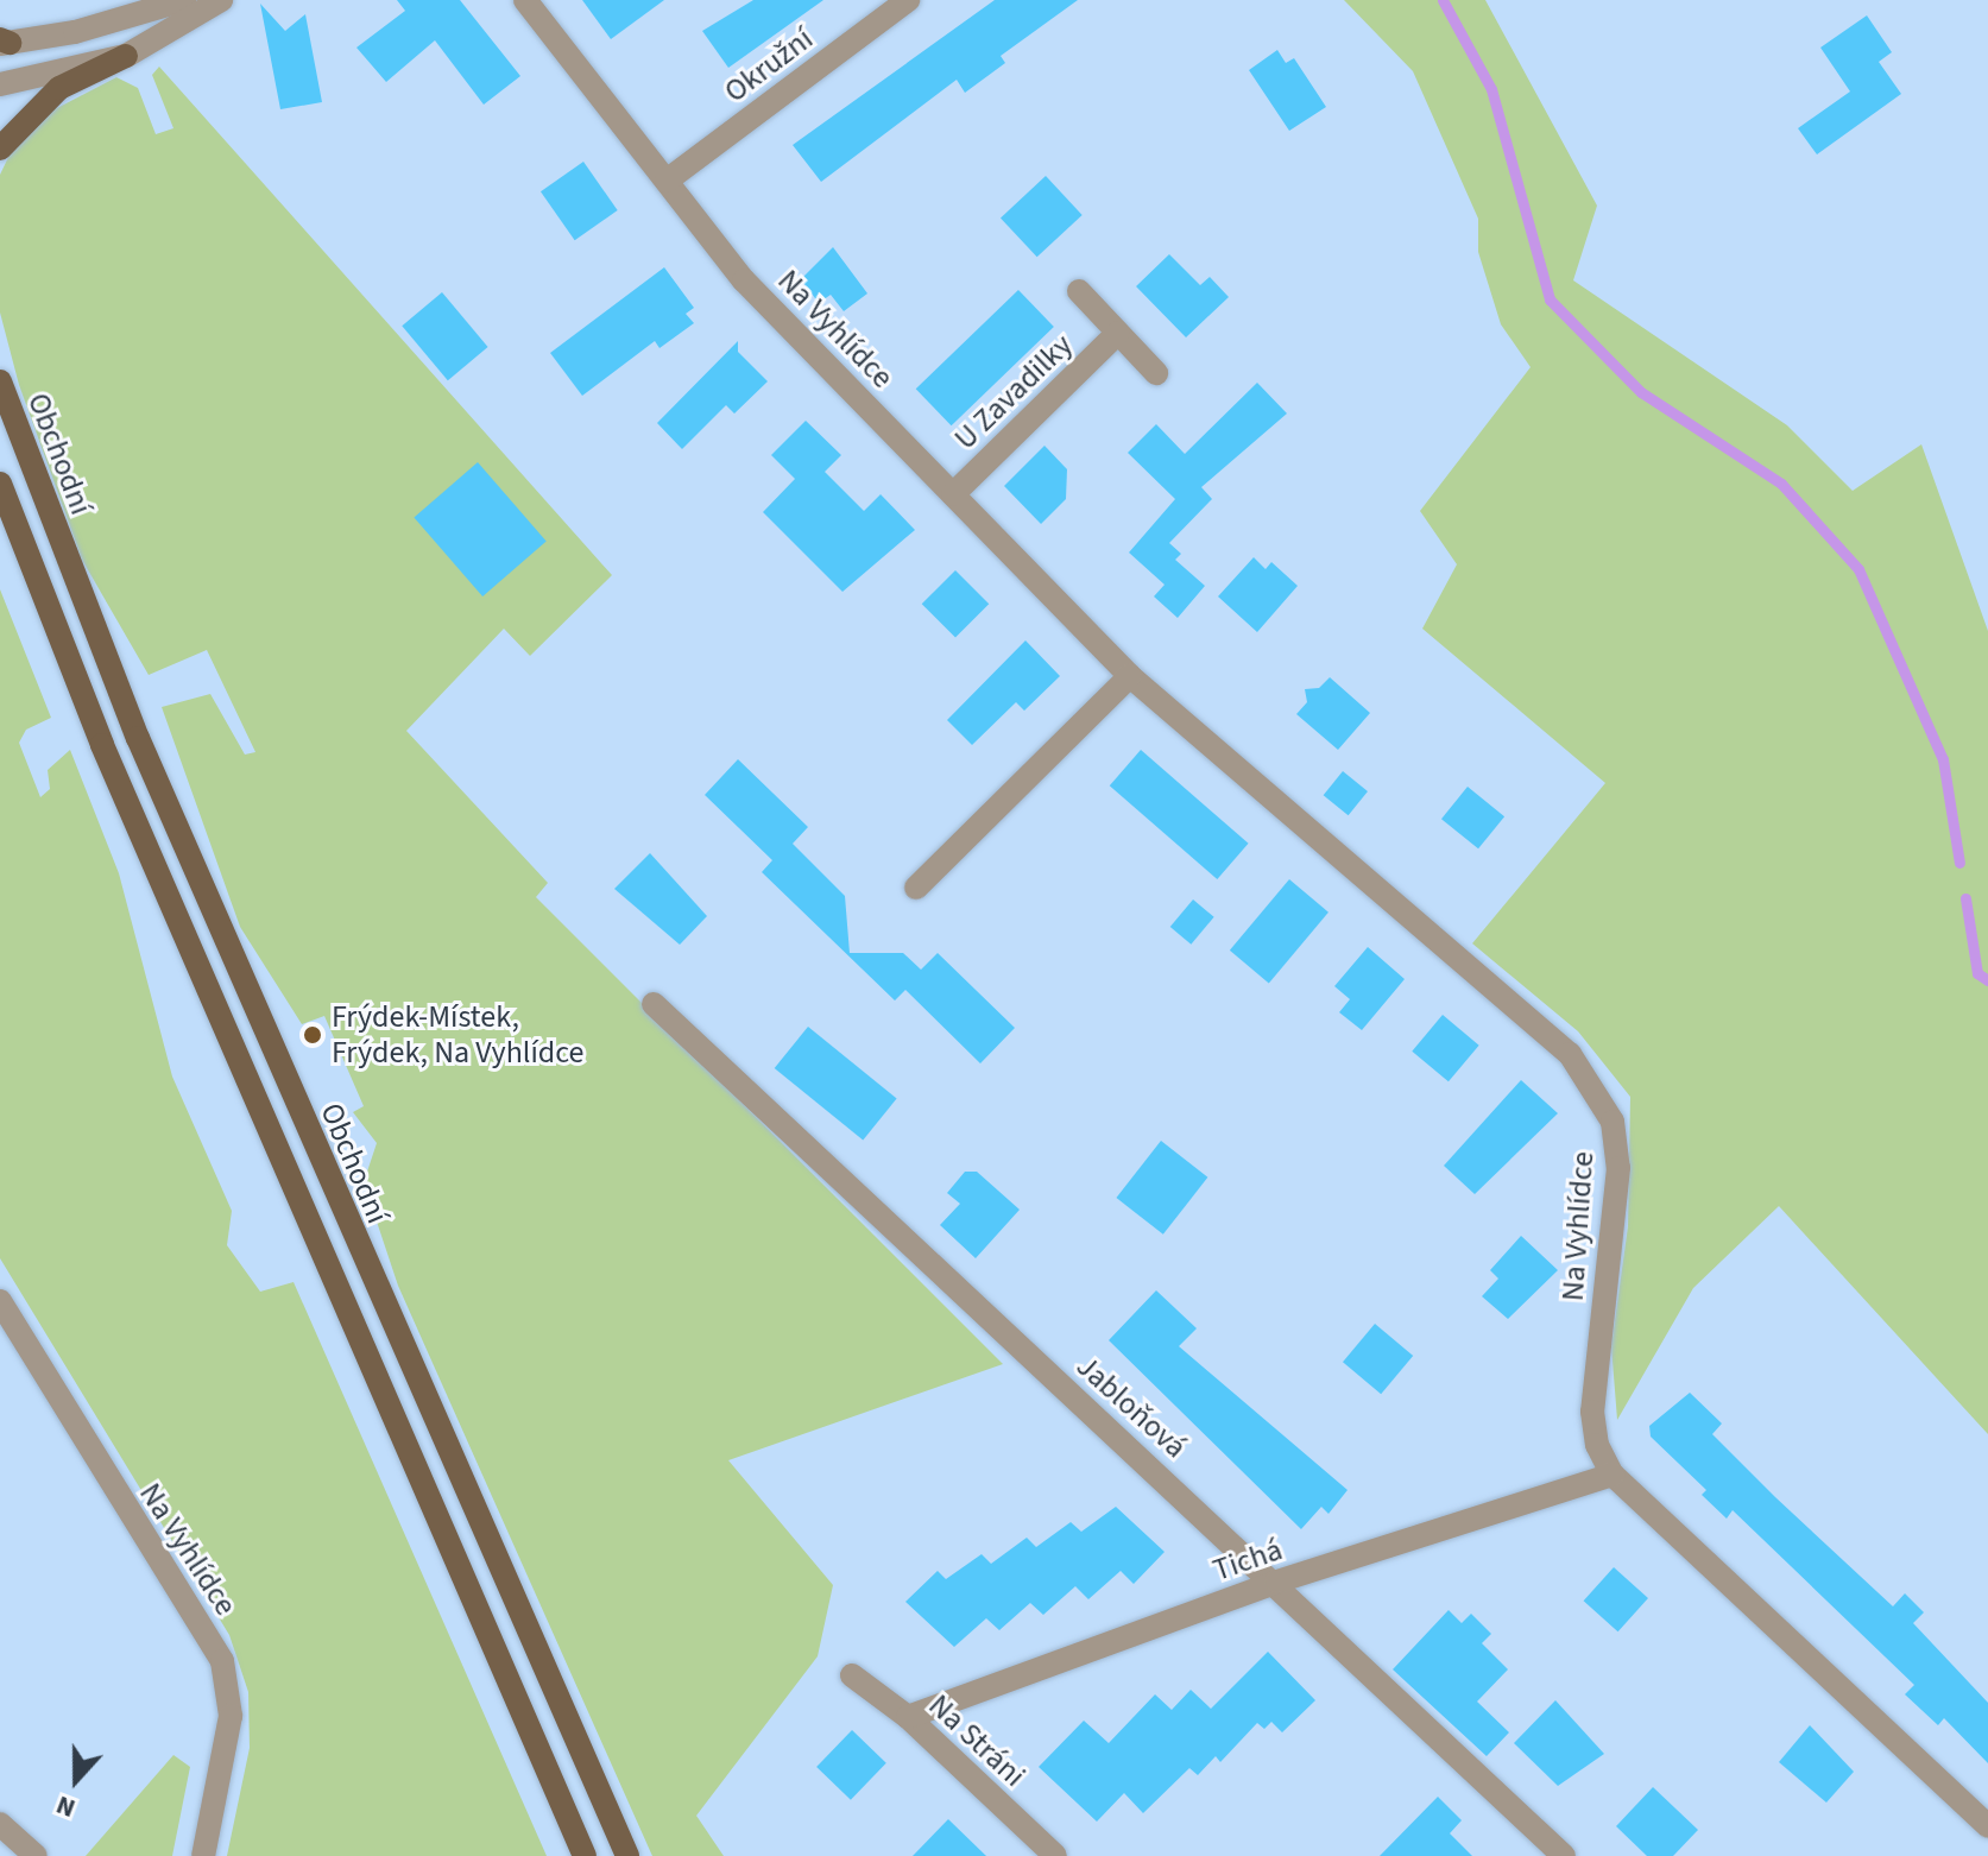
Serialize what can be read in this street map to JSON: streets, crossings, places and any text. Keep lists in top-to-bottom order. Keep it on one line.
{"streets":{"main road":["Obchodní"],"street":["Okružní","Na Vyhlídce","U Zavadilky","Jabloňová","Tichá","Na Stráni"]},"crossings":[["Okružní","Na Vyhlídce"],["Na Vyhlídce","U Zavadilky"],["Na Vyhlídce","Tichá"],["Jabloňová","Tichá"],["Tichá","Na Stráni"]],"places":["Frýdek-Místek, Frýdek, Na Vyhlídce"],"north":"bottom"}
